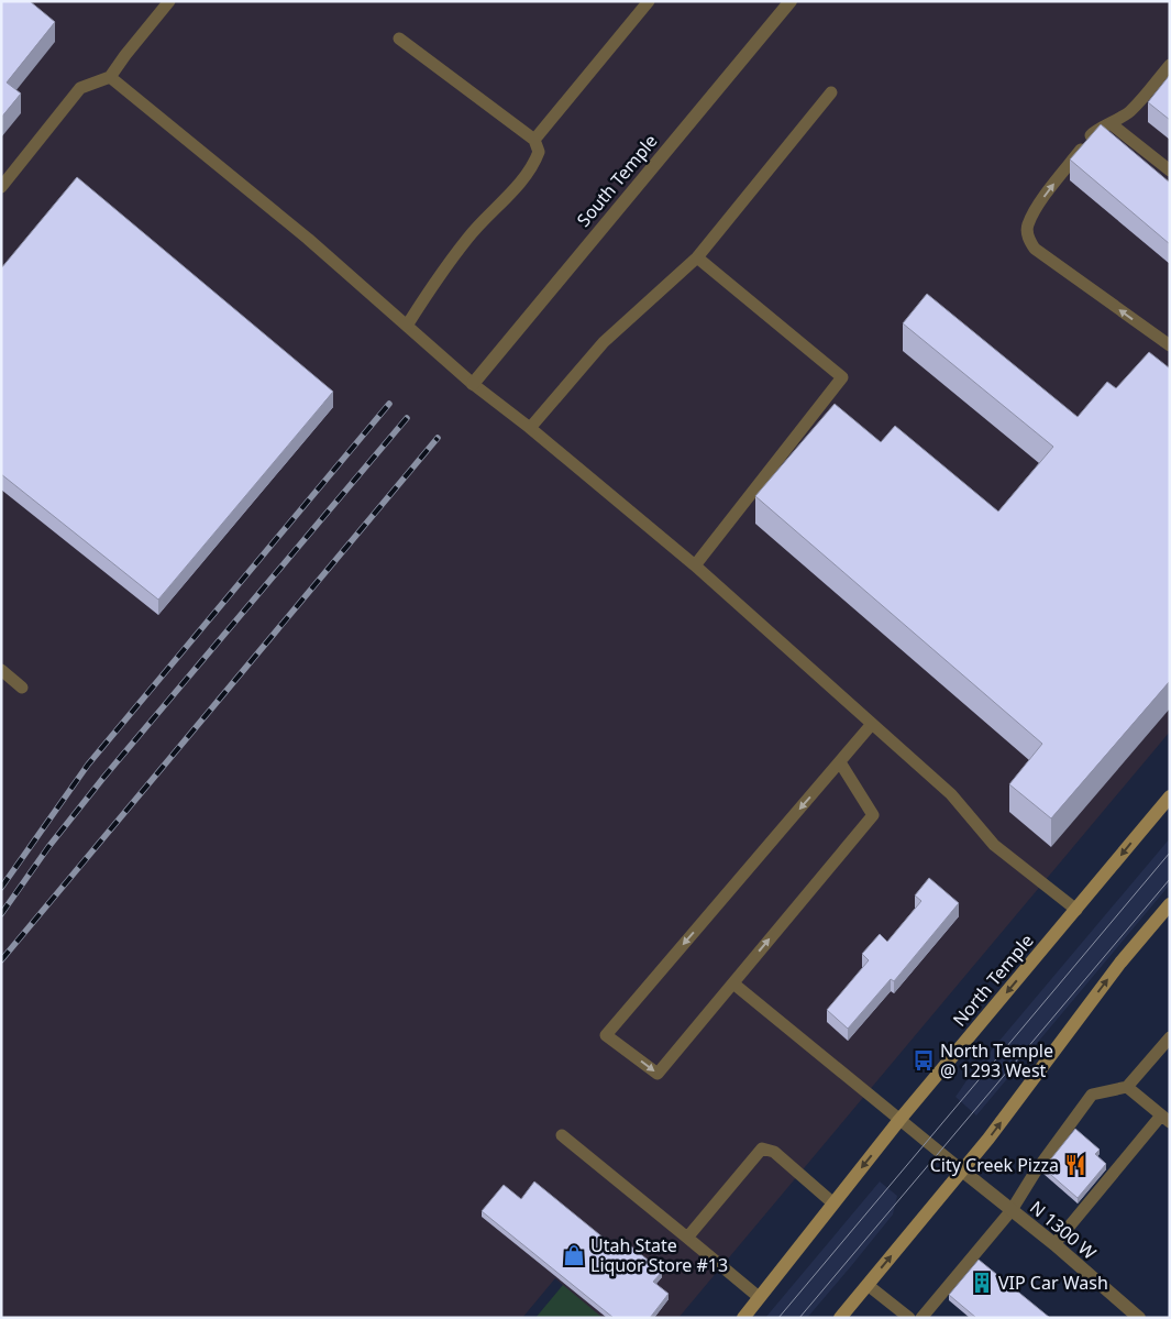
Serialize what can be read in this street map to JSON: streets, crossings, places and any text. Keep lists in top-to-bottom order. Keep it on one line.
{"streets":{"main road":["North Temple"],"street":["South Temple","N 1300 W"]},"places":{"bus stop":["North Temple @ 1293 West"],"restaurant":["City Creek Pizza"],"shop":["Utah State Liquor Store #13"],"building":["VIP Car Wash"]}}
